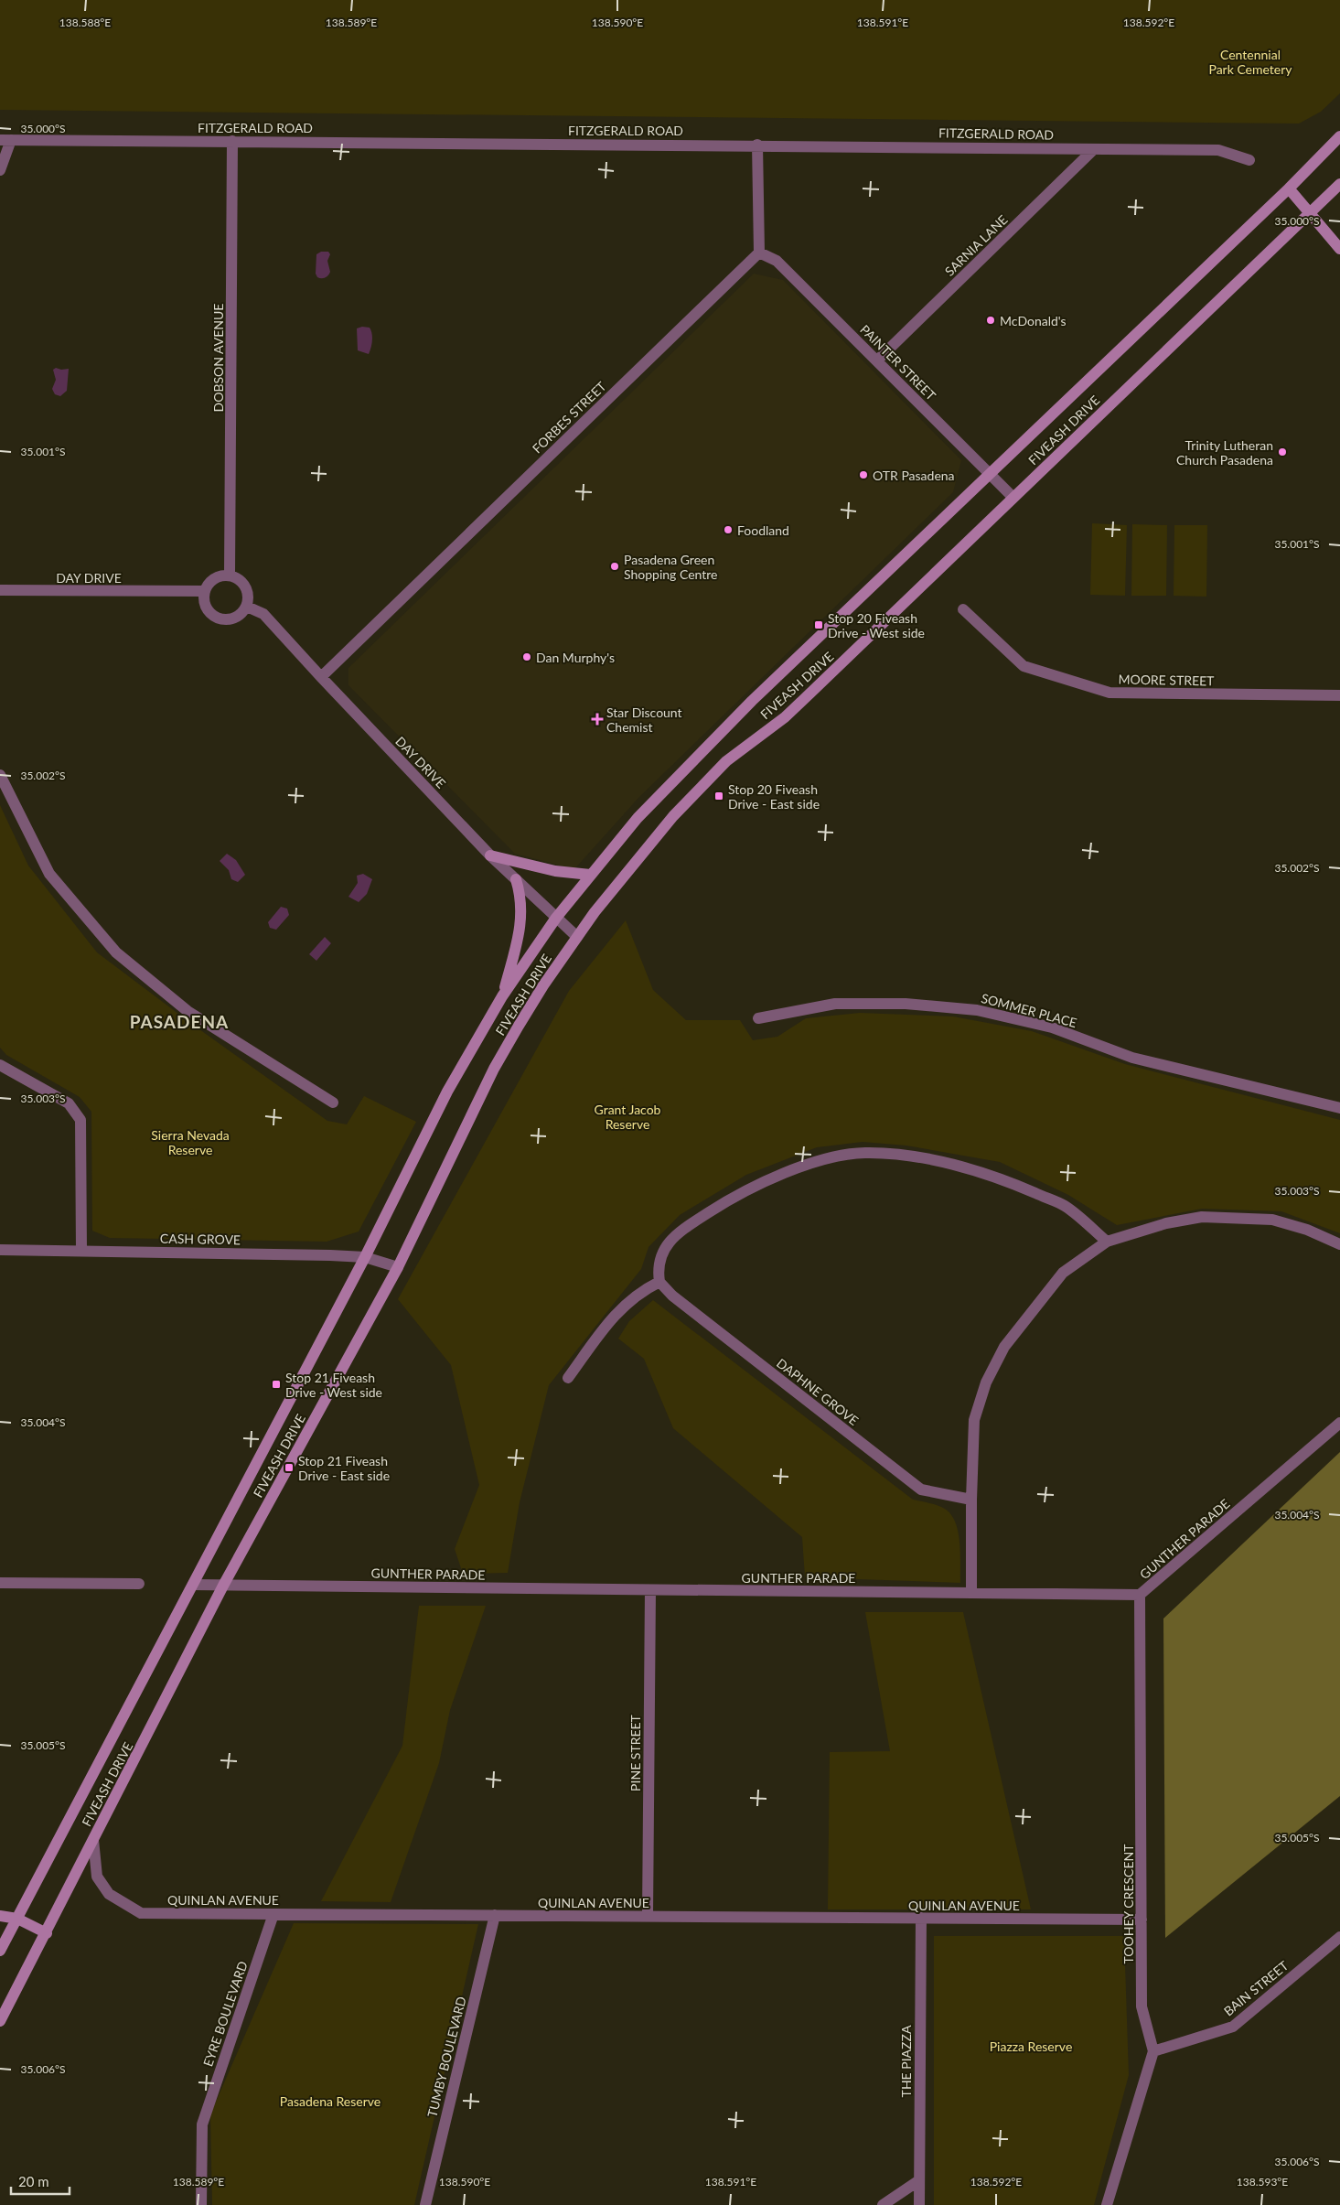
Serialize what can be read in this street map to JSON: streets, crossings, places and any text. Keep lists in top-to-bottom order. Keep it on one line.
{"streets":{"main road":["FIVEASH DRIVE"],"street":["FITZGERALD ROAD","SARNIA LANE","DOBSON AVENUE","PAINTER STREET","FORBES STREET","DAY DRIVE","MOORE STREET","SOMMER PLACE","CASH GROVE","DAPHNE GROVE","GUNTHER PARADE","PINE STREET","QUINLAN AVENUE","TOOHEY CRESCENT","BAIN STREET","EYRE BOULEVARD","TUMBY BOULEVARD","THE PIAZZA"]},"crossings":[["FITZGERALD ROAD","SARNIA LANE"],["FITZGERALD ROAD","DOBSON AVENUE"],["SARNIA LANE","PAINTER STREET"],["DOBSON AVENUE","DAY DRIVE"],["PAINTER STREET","FORBES STREET"],["PAINTER STREET","FIVEASH DRIVE"],["FORBES STREET","DAY DRIVE"],["FIVEASH DRIVE","DAY DRIVE"],["FIVEASH DRIVE","CASH GROVE"],["FIVEASH DRIVE","GUNTHER PARADE"],["FIVEASH DRIVE","QUINLAN AVENUE"],["GUNTHER PARADE","PINE STREET"],["GUNTHER PARADE","TOOHEY CRESCENT"],["PINE STREET","QUINLAN AVENUE"],["QUINLAN AVENUE","TOOHEY CRESCENT"],["QUINLAN AVENUE","EYRE BOULEVARD"],["QUINLAN AVENUE","TUMBY BOULEVARD"],["QUINLAN AVENUE","THE PIAZZA"],["TOOHEY CRESCENT","BAIN STREET"]],"districts":["PASADENA"],"parks":["Centennial Park Cemetery","Grant Jacob Reserve","Sierra Nevada Reserve","Piazza Reserve","Pasadena Reserve"],"places":{"other":["McDonald's","Trinity Lutheran Church Pasadena","OTR Pasadena","Foodland","Pasadena Green Shopping Centre","Dan Murphy's"],"transit":["Stop 20 Fiveash Drive - West side","Stop 20 Fiveash Drive - East side","Stop 21 Fiveash Drive - West side","Stop 21 Fiveash Drive - East side"],"health":["Star Discount Chemist"]},"scale_bar":"20 m","coordinates":["138.588°E","138.589°E","138.590°E","138.591°E","138.592°E","35.000°S","35.001°S","35.002°S","35.003°S","35.004°S","35.005°S","35.006°S","138.593°E"]}
